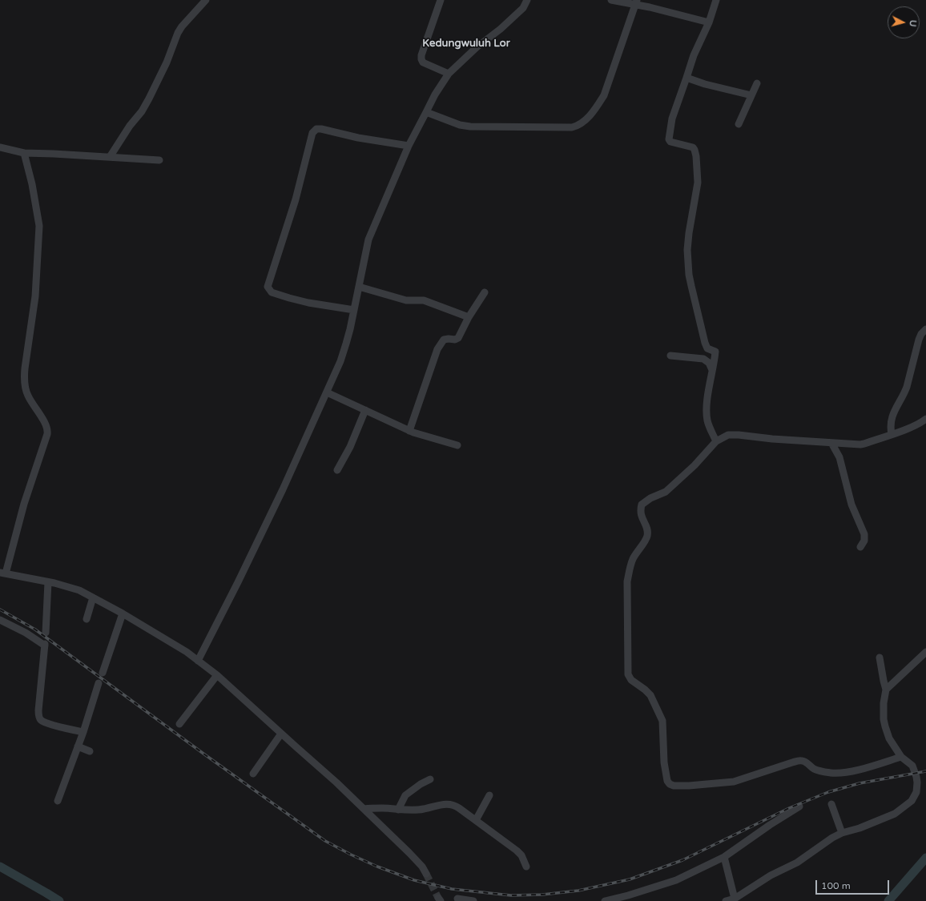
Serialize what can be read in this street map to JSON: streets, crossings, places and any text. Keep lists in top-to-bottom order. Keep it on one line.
{"districts":["Kedungwuluh Lor"],"scale_bar":"100 m","north":"right"}
